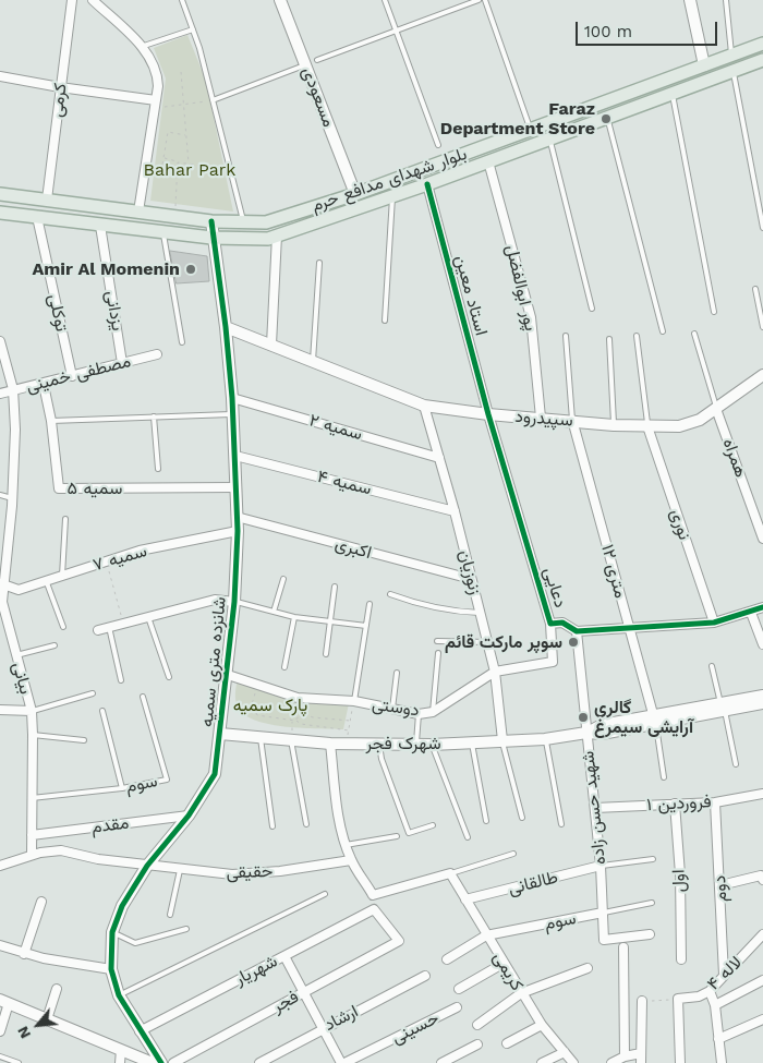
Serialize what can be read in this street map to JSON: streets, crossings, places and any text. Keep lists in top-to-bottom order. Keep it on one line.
{"streets":{"main road":["بلوار شهدای مدافع حرم"],"street":["مسعودی","کرمی","پور ابوالفضل","استاد معین","یزدانی","توکلی","مصطفی خمینی","سپیدرود","سمیه ۲","همراه","سمیه ۴","سمیه ۵","نوری","اکبری","سمیه ۷","۱۲ متری","زنوزیان","دعایی","شانزده متری سمیه","بیانی","دوستی","شهرک فجر","سوم","فروردین ۱","شهید حسن زاده","مقدم","حقیقی","اول","طالقانی","دوم","شهریار","کریمی","لاله ۴","فجر","ارشاد","حسینی"]},"crossings":[["مسعودی","بلوار شهدای مدافع حرم"],["کرمی","بلوار شهدای مدافع حرم"],["بلوار شهدای مدافع حرم","پور ابوالفضل"],["بلوار شهدای مدافع حرم","استاد معین"],["بلوار شهدای مدافع حرم","یزدانی"],["بلوار شهدای مدافع حرم","توکلی"],["بلوار شهدای مدافع حرم","شانزده متری سمیه"],["پور ابوالفضل","سپیدرود"],["استاد معین","سپیدرود"],["استاد معین","دعایی"],["یزدانی","مصطفی خمینی"],["توکلی","مصطفی خمینی"],["مصطفی خمینی","سمیه ۵"],["مصطفی خمینی","بیانی"],["سپیدرود","همراه"],["سپیدرود","نوری"],["سپیدرود","۱۲ متری"],["سپیدرود","زنوزیان"],["سپیدرود","دعایی"],["سپیدرود","شانزده متری سمیه"],["سمیه ۲","زنوزیان"],["سمیه ۲","شانزده متری سمیه"],["سمیه ۴","زنوزیان"],["سمیه ۴","شانزده متری سمیه"],["سمیه ۵","شانزده متری سمیه"],["نوری","دعایی"],["اکبری","زنوزیان"],["اکبری","شانزده متری سمیه"],["سمیه ۷","شانزده متری سمیه"],["سمیه ۷","بیانی"],["۱۲ متری","دعایی"],["۱۲ متری","شهرک فجر"],["زنوزیان","دوستی"],["زنوزیان","شهرک فجر"],["دعایی","دوستی"],["دعایی","شهید حسن زاده"],["شانزده متری سمیه","دوستی"],["شانزده متری سمیه","شهرک فجر"],["شانزده متری سمیه","مقدم"],["شانزده متری سمیه","حقیقی"],["شانزده متری سمیه","شهریار"],["بیانی","سوم"],["بیانی","مقدم"],["بیانی","حقیقی"],["شهرک فجر","شهید حسن زاده"],["سوم","شهید حسن زاده"],["سوم","کریمی"],["فروردین ۱","شهید حسن زاده"],["فروردین ۱","اول"],["فروردین ۱","دوم"],["شهید حسن زاده","طالقانی"],["طالقانی","کریمی"],["دوم","لاله ۴"],["شهریار","فجر"]],"parks":["Bahar Park","پارک سمیه"],"places":["Faraz Department Store","Amir Al Momenin","سوپر مارکت قائم","گالری آرایشی سیمرغ"],"scale_bar":"100 m","north":"bottom left"}
